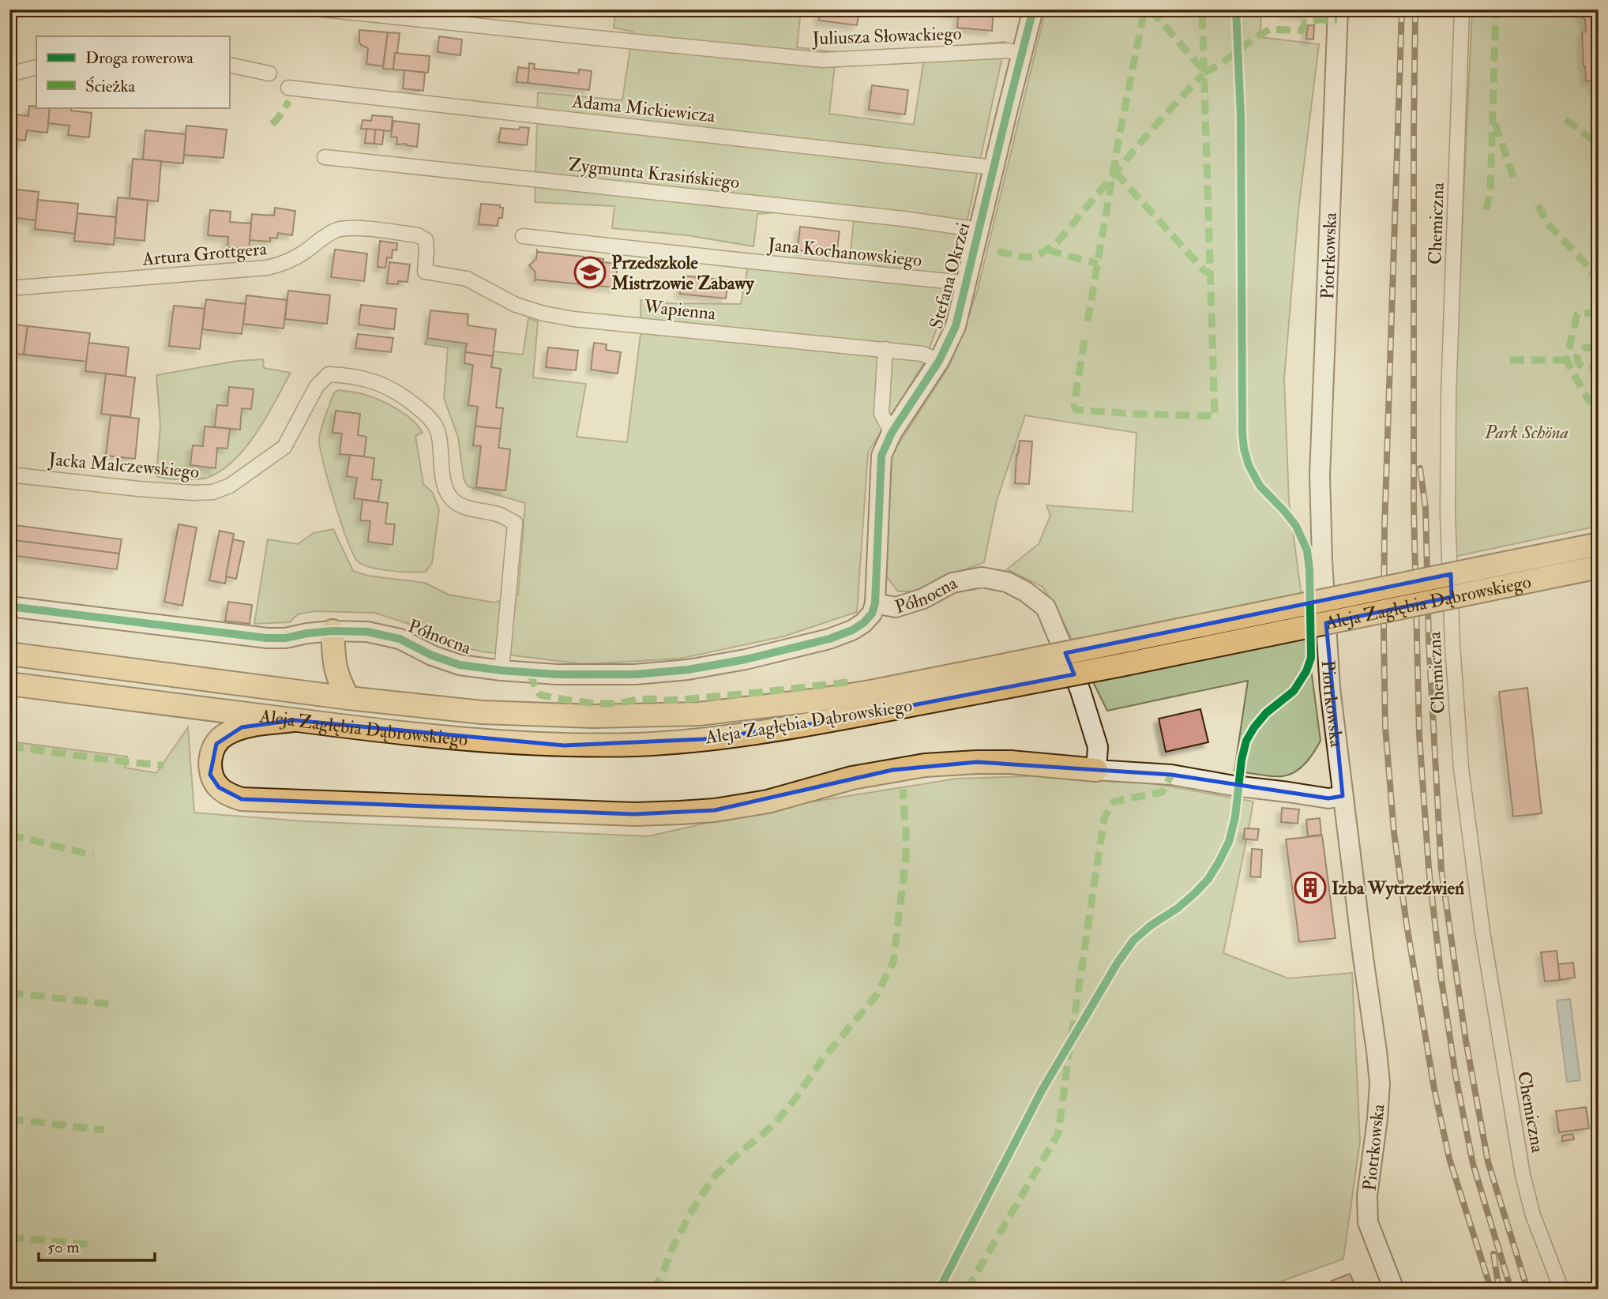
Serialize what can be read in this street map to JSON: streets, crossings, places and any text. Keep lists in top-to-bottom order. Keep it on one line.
{"streets":{"main road":["Aleja Zagłębia Dąbrowskiego"],"street":["Juliusza Słowackiego","Adama Mickiewicza","Zygmunta Krasińskiego","Chemiczna","Jana Kochanowskiego","Artura Grottgera","Piotrkowska","Stefana Okrzei","Wapienna","Jacka Malczewskiego","Północna"]},"crossings":[["Juliusza Słowackiego","Stefana Okrzei"],["Adama Mickiewicza","Stefana Okrzei"],["Zygmunta Krasińskiego","Stefana Okrzei"],["Jana Kochanowskiego","Stefana Okrzei"],["Artura Grottgera","Wapienna"],["Stefana Okrzei","Wapienna"],["Stefana Okrzei","Północna"],["Jacka Malczewskiego","Północna"]],"parks":["Park Schöna"],"places":{"school or university":["Przedszkole Mistrzowie Zabawy"],"building":["Izba Wytrzeźwień"]},"legend":["Droga rowerowa","Ścieżka"],"scale_bar":"50 m"}
